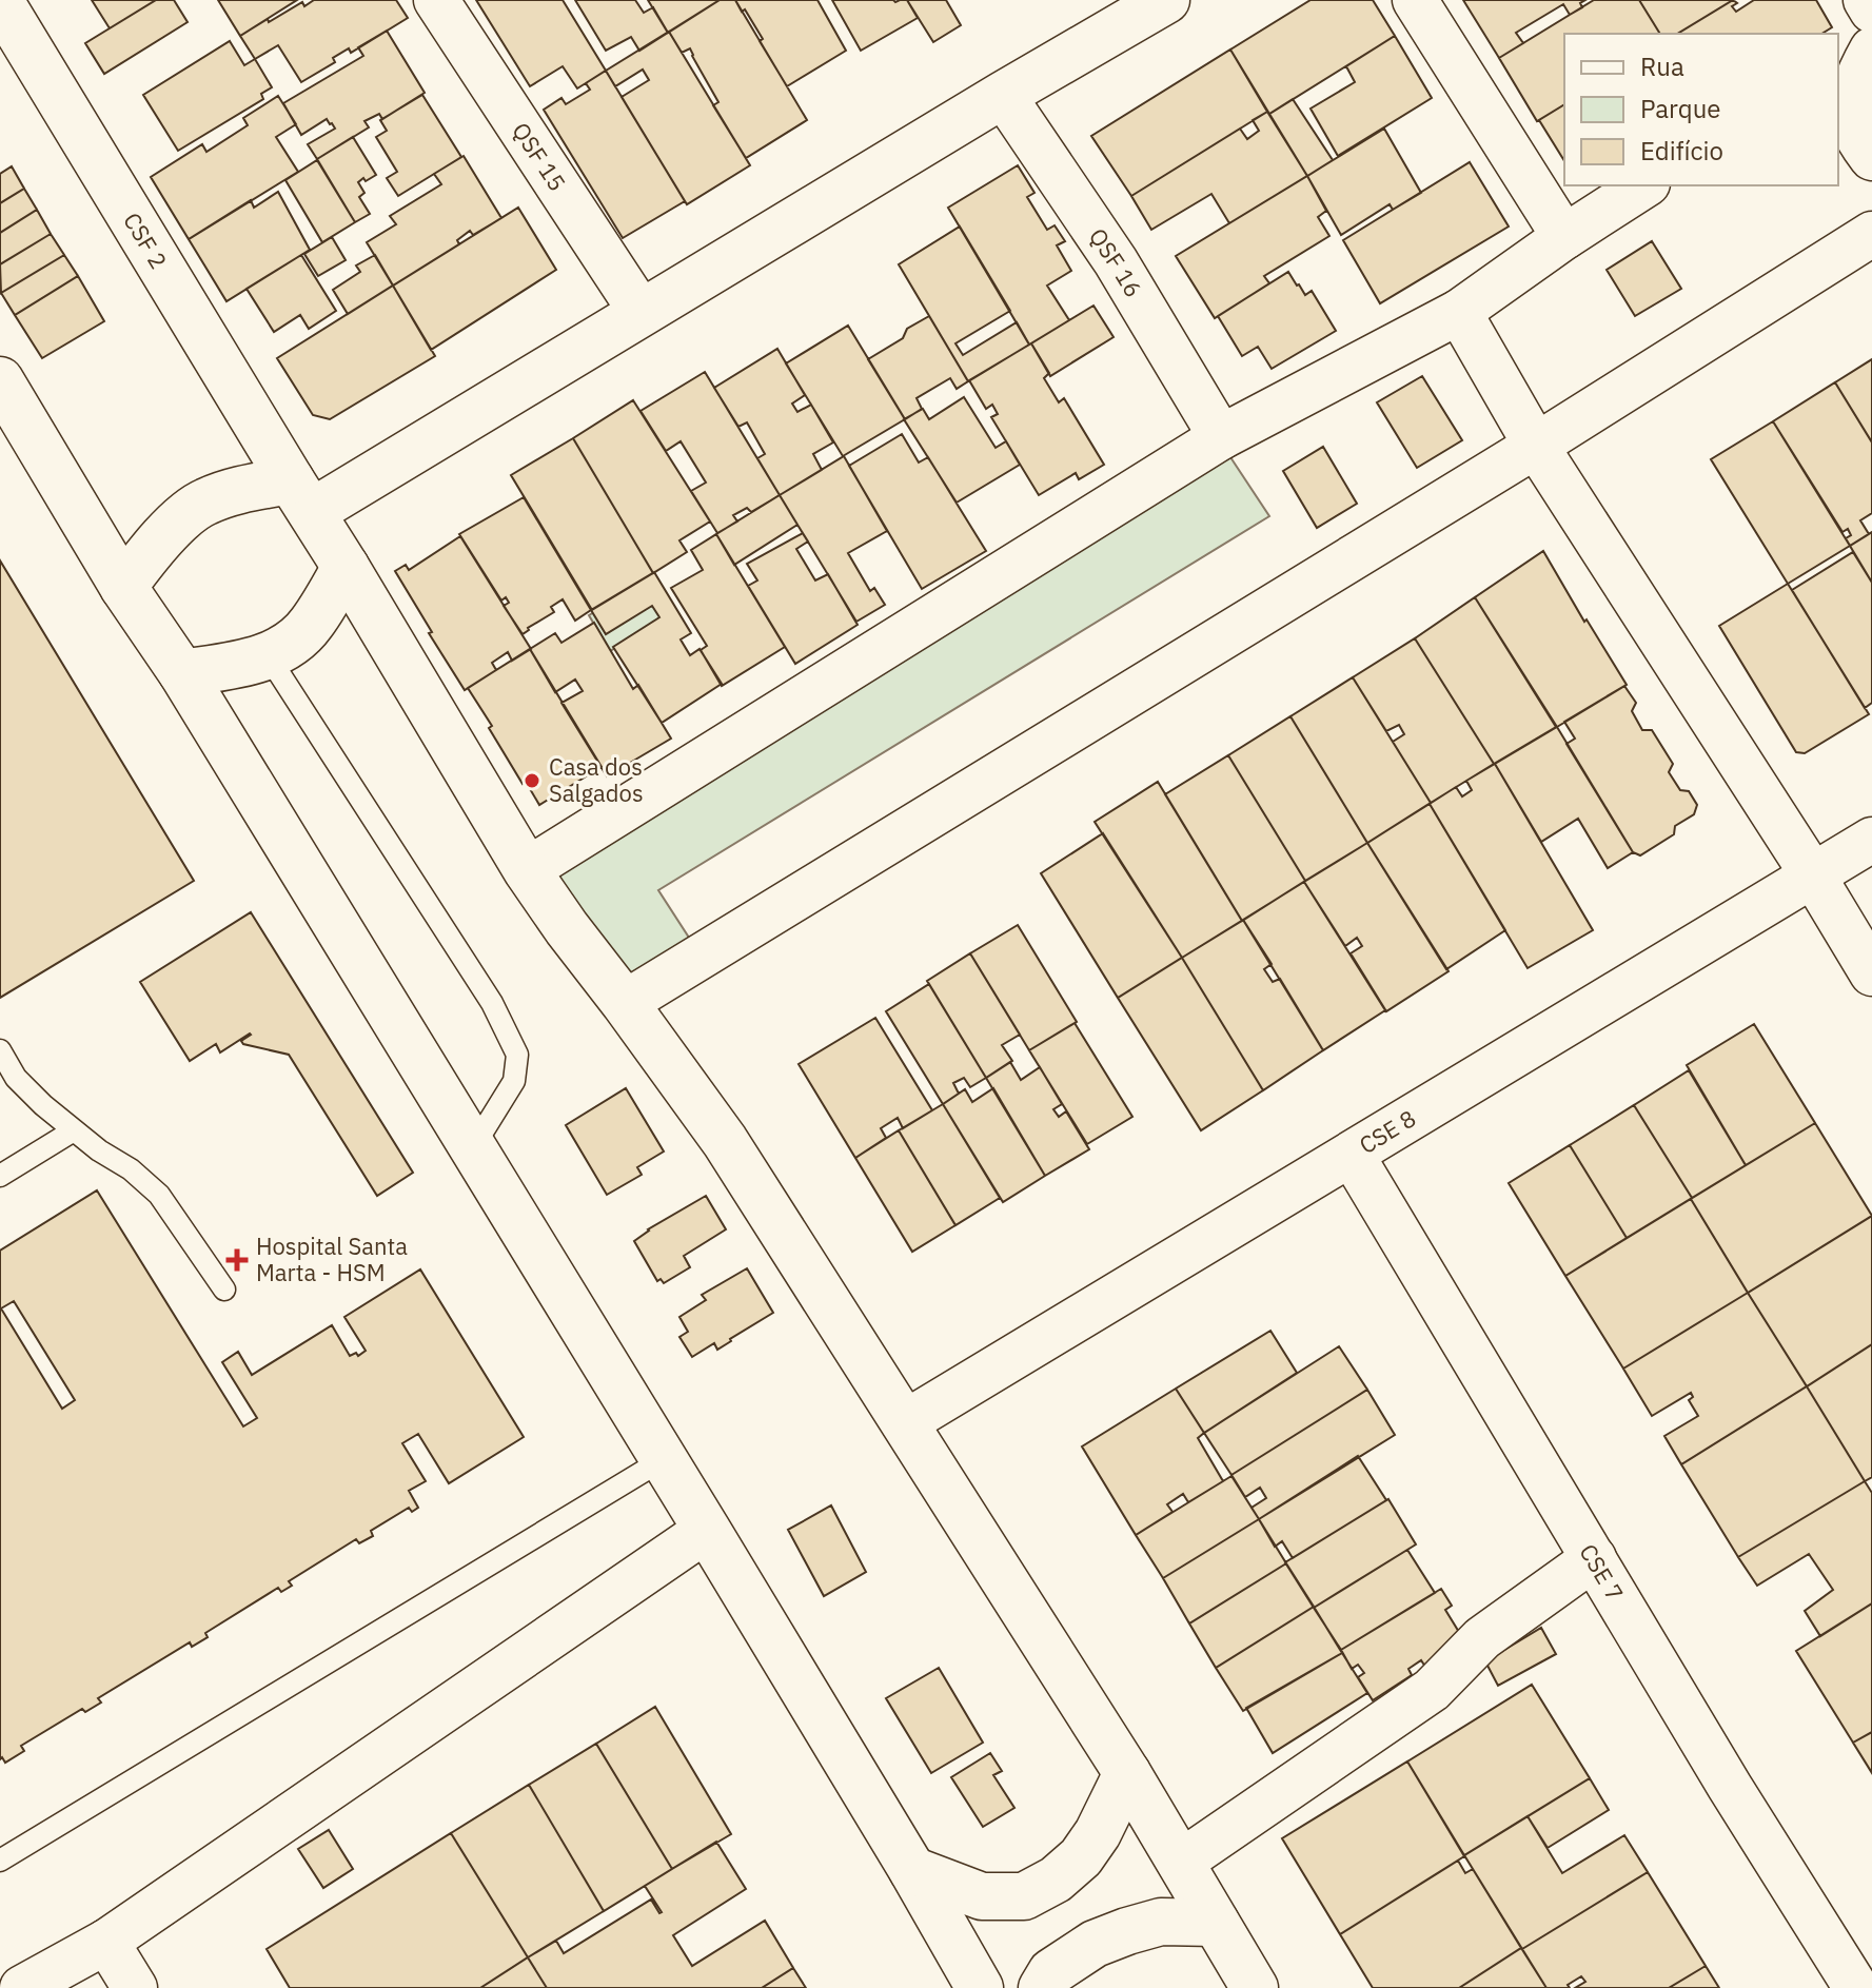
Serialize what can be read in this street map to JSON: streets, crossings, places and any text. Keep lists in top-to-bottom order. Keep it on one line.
{"streets":{"street":["QSF 15","CSF 2","QSF 16","CSE 8","CSE 7"]},"crossings":[["CSE 8","CSE 7"]],"places":{"other":["Casa dos Salgados"],"health":["Hospital Santa Marta - HSM"]},"legend":["Rua","Parque","Edifício"]}
